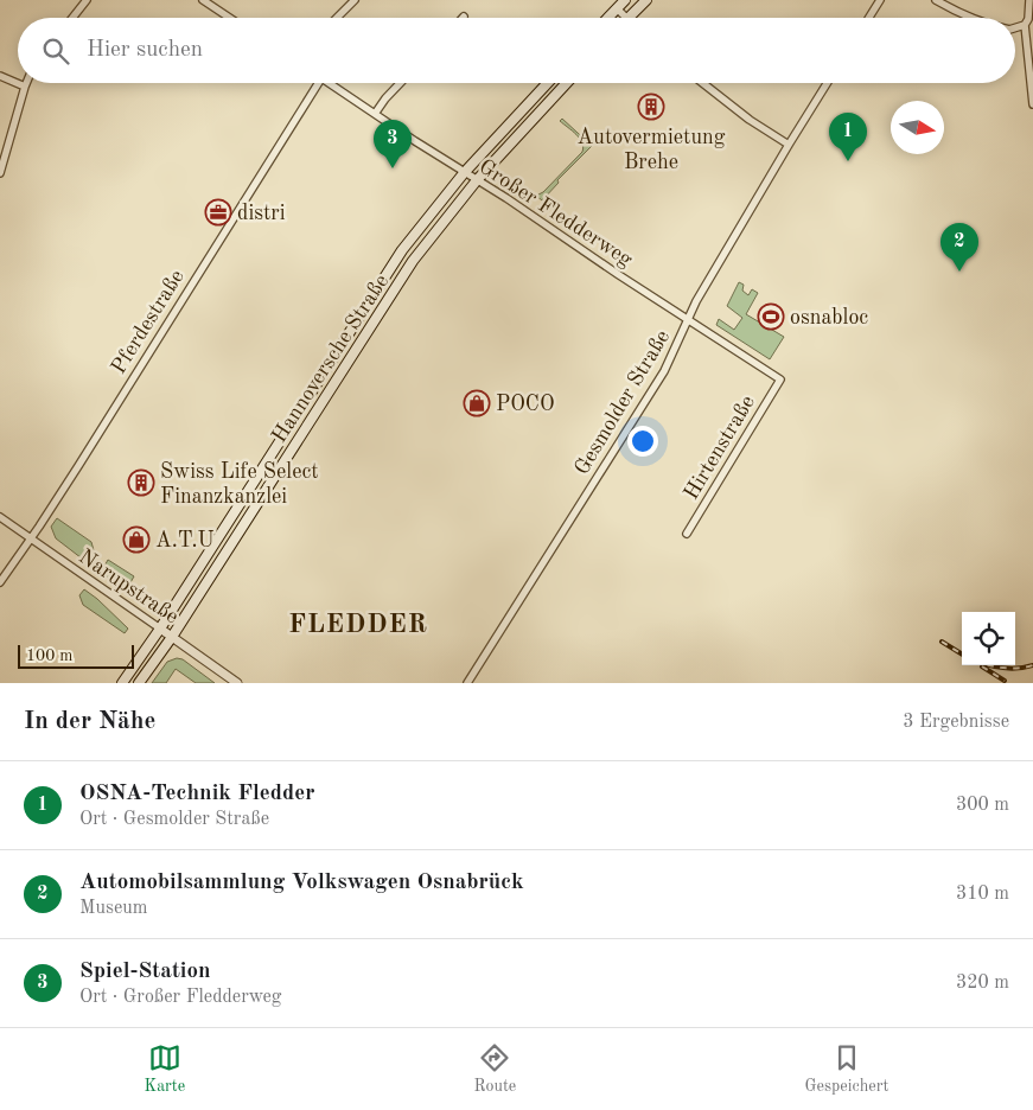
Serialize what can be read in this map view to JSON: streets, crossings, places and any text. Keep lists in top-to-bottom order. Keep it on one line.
{"streets":{"main road":["Hannoversche Straße"],"street":["Großer Fledderweg","Pferdestraße","Gesmolder Straße","Hirtenstraße","Narupstraße"]},"crossings":[["Großer Fledderweg","Hannoversche Straße"],["Großer Fledderweg","Gesmolder Straße"],["Großer Fledderweg","Hirtenstraße"],["Pferdestraße","Narupstraße"],["Hannoversche Straße","Narupstraße"]],"districts":["FLEDDER"],"places":{"building":["Autovermietung Brehe","Swiss Life Select Finanzkanzlei"],"office":["distri"],"sports":["osnabloc"],"shop":["POCO","A.T.U"]},"scale_bar":"100 m","north":"right","page":{"search":"Hier suchen","pins":["1","3","2"],"scale":"100 m","heading":["In der Nähe","3 Ergebnisse"],"list":[{"mark":"1","name":"OSNA-Technik Fledder","note":"Ort · Gesmolder Straße","value":"300 m"},{"mark":"2","name":"Automobilsammlung Volkswagen Osnabrück","note":"Museum","value":"310 m"},{"mark":"3","name":"Spiel-Station","note":"Ort · Großer Fledderweg","value":"320 m"}],"nav":["Karte","Route","Gespeichert"]}}
